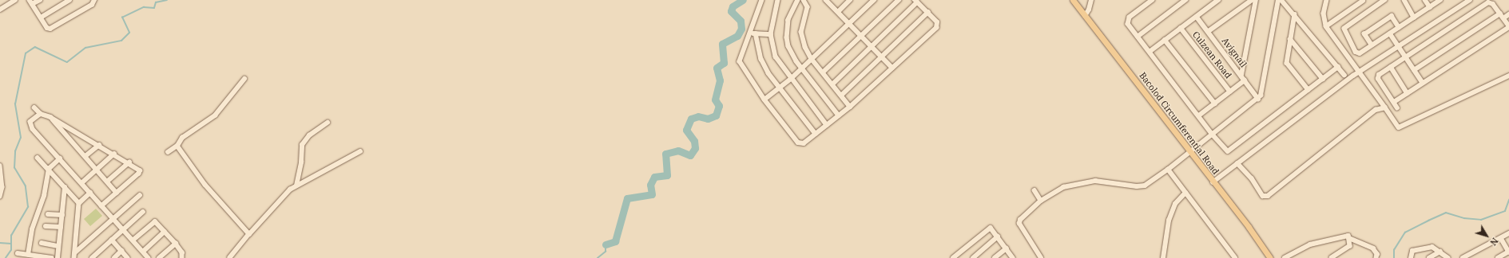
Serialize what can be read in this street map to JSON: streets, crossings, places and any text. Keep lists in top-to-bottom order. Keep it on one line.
{"streets":{"main road":["Bacolod Circumferential Road"],"street":["Avignail","Culzean Road"]},"north":"bottom right"}
